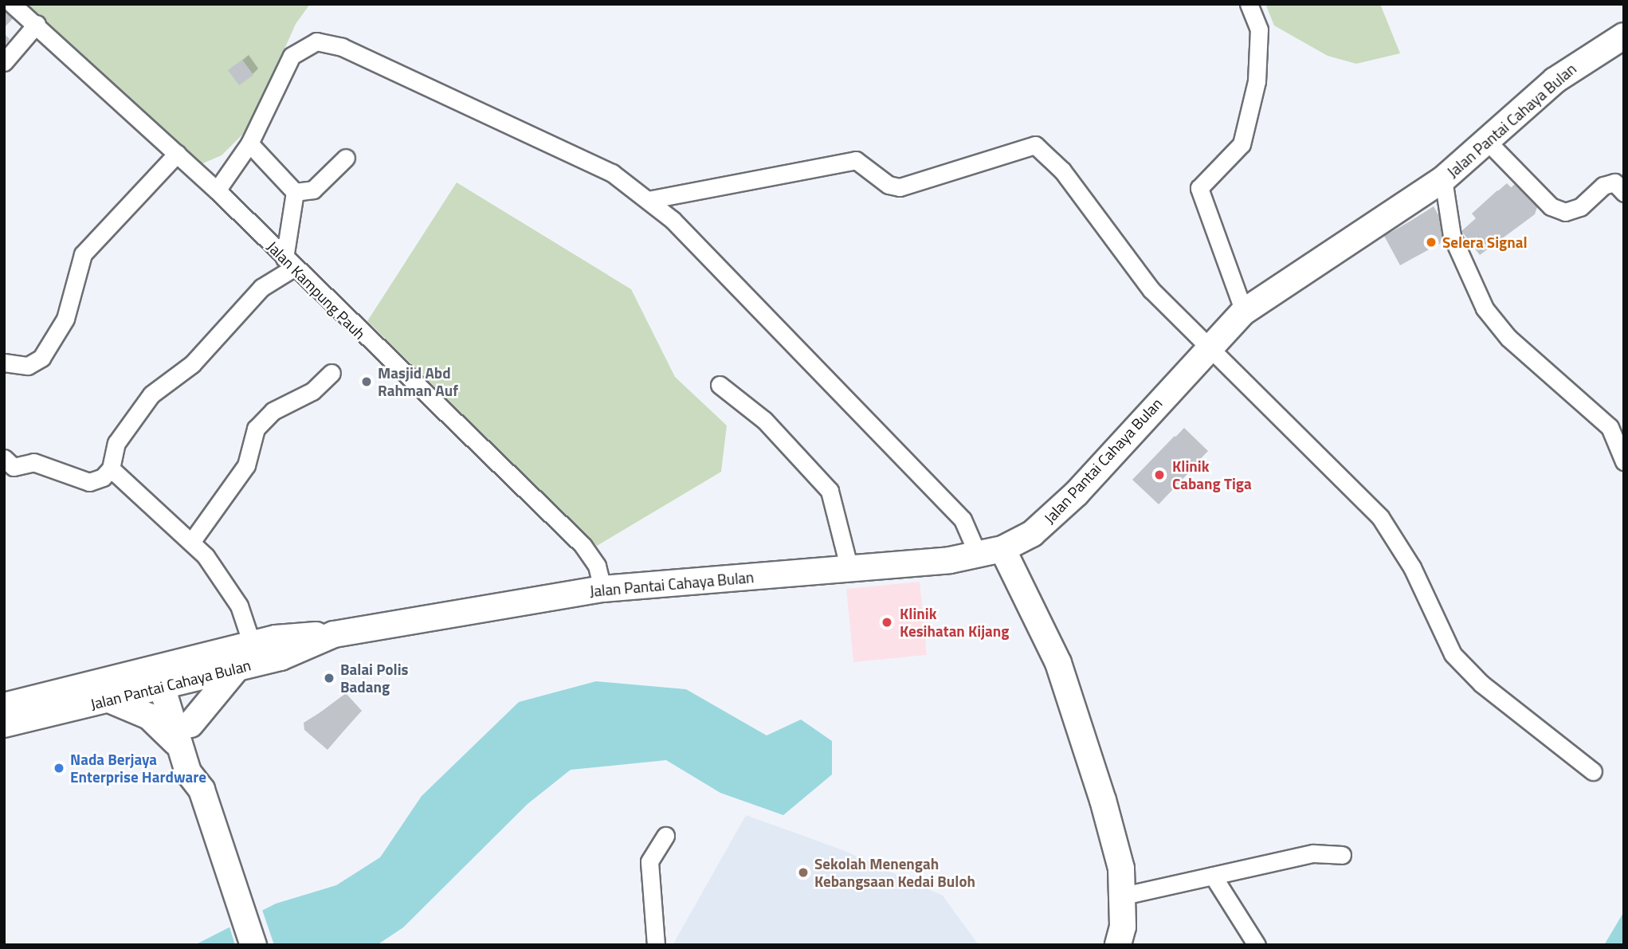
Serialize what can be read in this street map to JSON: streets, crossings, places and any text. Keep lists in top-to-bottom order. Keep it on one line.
{"streets":{"main road":["Jalan Pantai Cahaya Bulan"],"street":["Jalan Kampung Pauh"]},"crossings":[["Jalan Pantai Cahaya Bulan","Jalan Kampung Pauh"]],"places":["Selera Signal","Masjid Abd Rahman Auf","Klinik Cabang Tiga","Klinik Kesihatan Kijang","Balai Polis Badang","Nada Berjaya Enterprise Hardware","Sekolah Menengah Kebangsaan Kedai Buloh"]}
